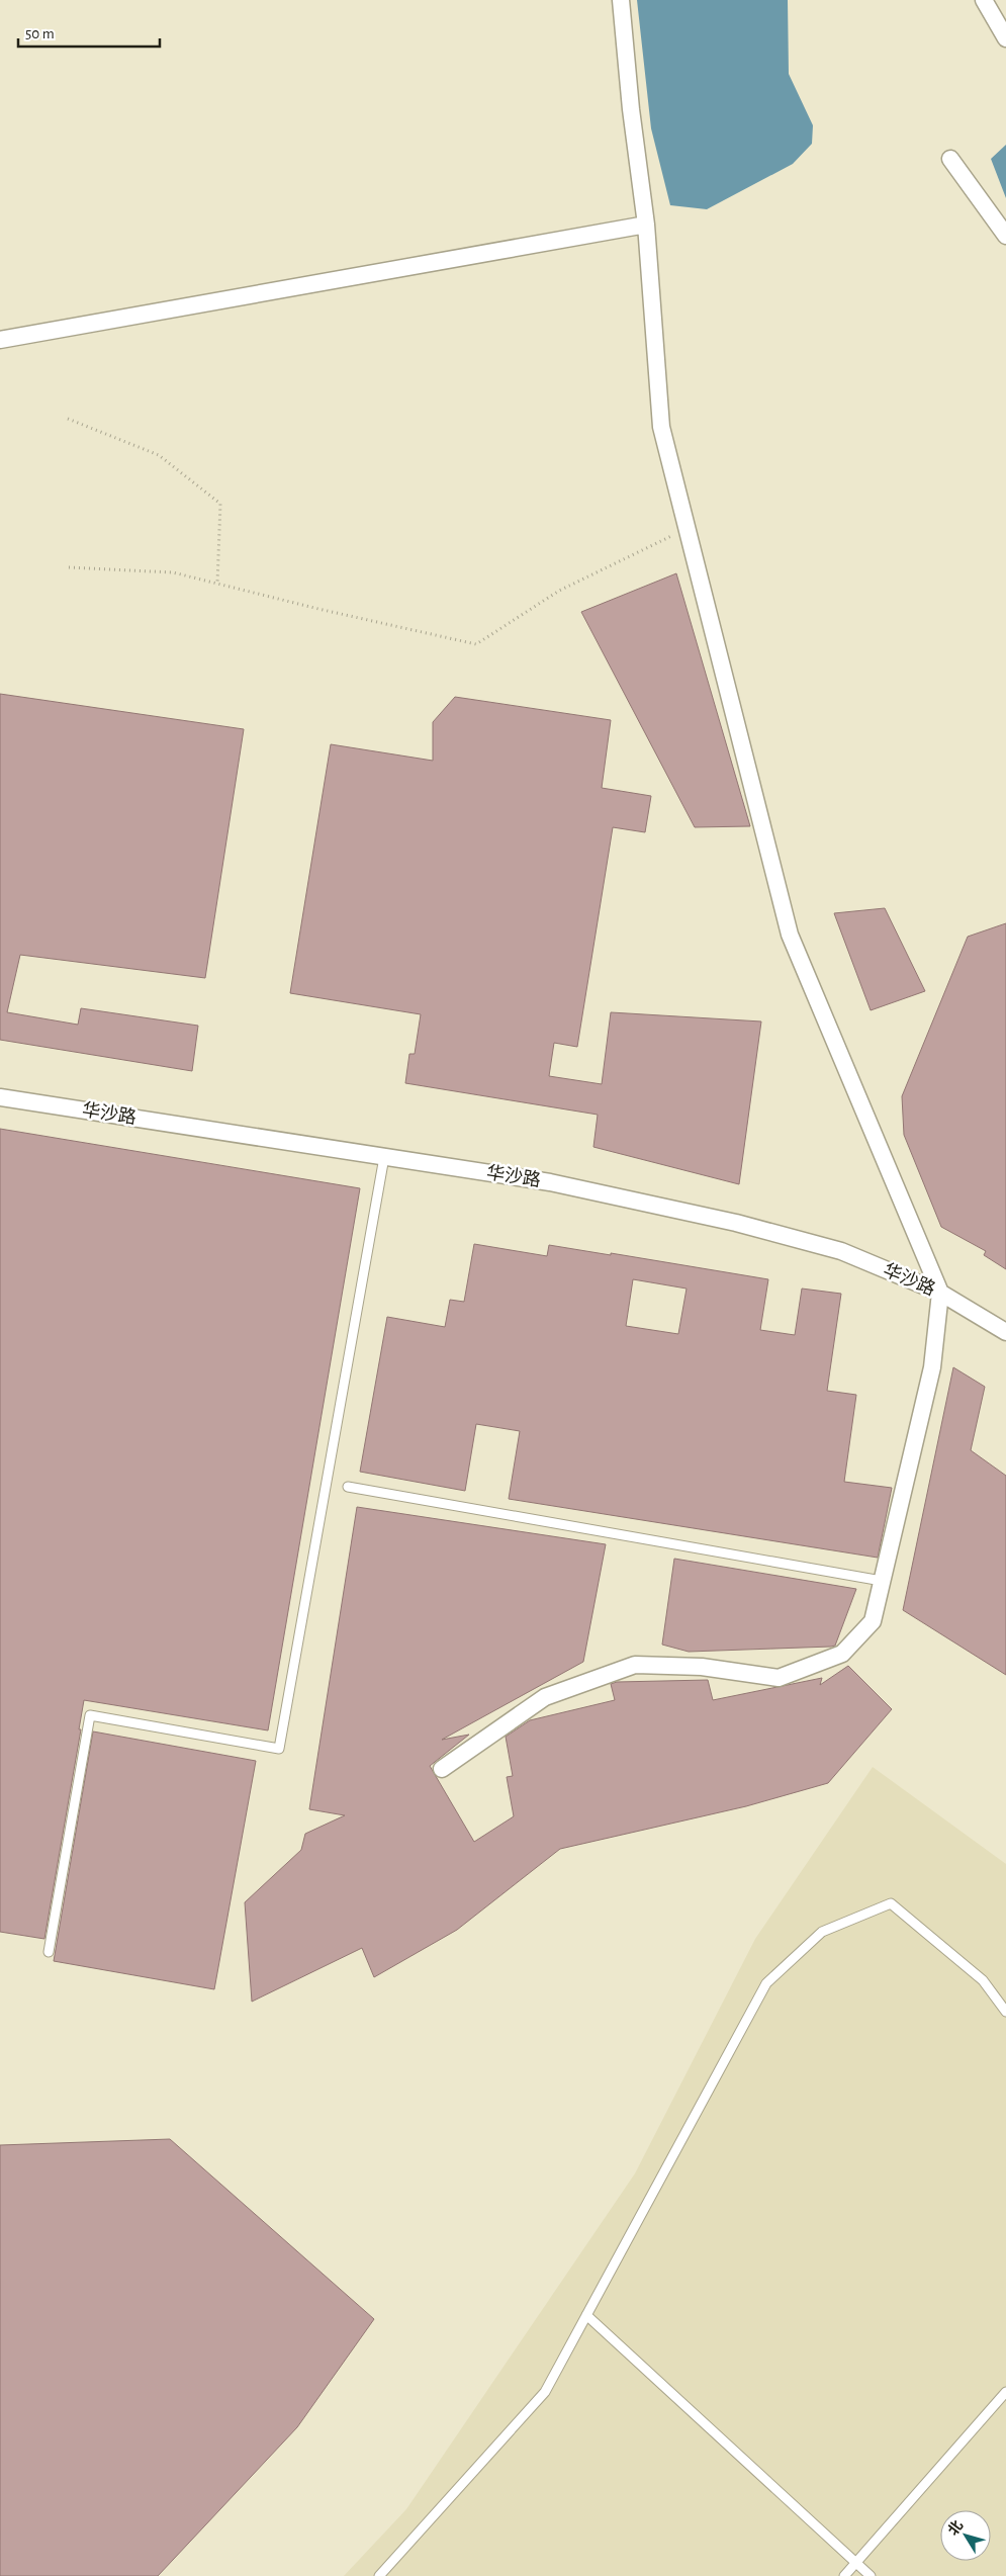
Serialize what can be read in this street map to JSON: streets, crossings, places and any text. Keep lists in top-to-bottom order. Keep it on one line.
{"streets":{"street":["华沙路"]},"scale_bar":"50 m","north":"top left"}
